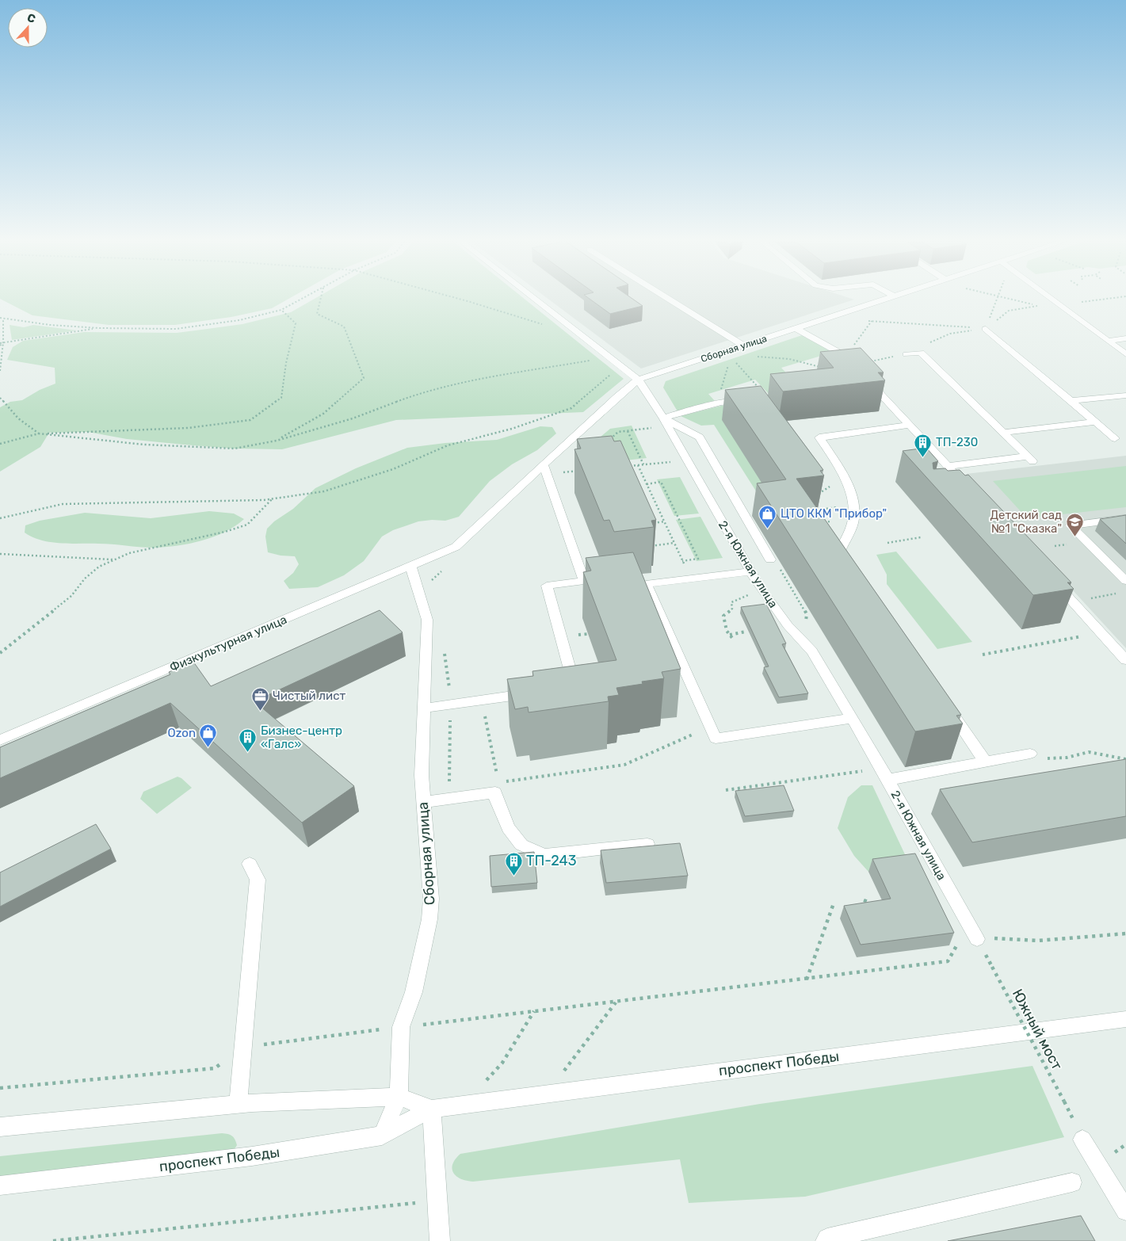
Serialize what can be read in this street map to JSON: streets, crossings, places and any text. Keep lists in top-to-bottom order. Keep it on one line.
{"streets":{"street":["Сборная улица","2-я Южная улица","Физкультурная улица","проспект Победы"],"path":["Южный мост"]},"crossings":[["Сборная улица","2-я Южная улица"],["Сборная улица","Физкультурная улица"],["Сборная улица","проспект Победы"]],"places":{"building":["ТП-230","Бизнес-центр «Галс»","ТП-243"],"shop":["ЦТО ККМ \"Прибор\"","Ozon"],"school or university":["Детский сад №1 \"Сказка\""],"office":["Чистый лист"]},"north":"top"}
